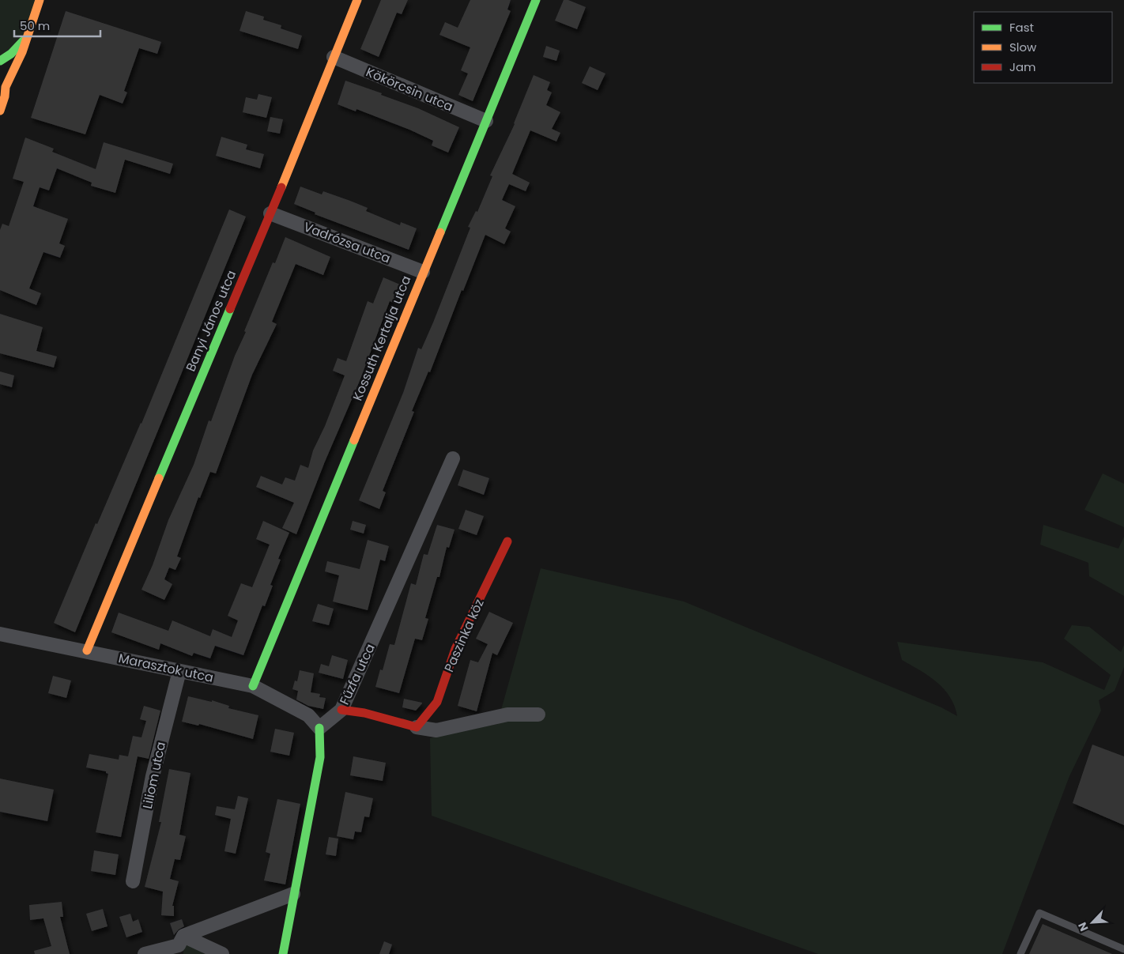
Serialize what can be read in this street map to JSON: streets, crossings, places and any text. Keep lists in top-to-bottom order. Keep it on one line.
{"streets":{"street":["Kökörcsin utca","Vadrózsa utca","Banyi János utca","Kossuth Kertalja utca","Paszinka köz","Marasztok utca","Fűzfa utca","Liliom utca"]},"crossings":[["Kökörcsin utca","Banyi János utca"],["Kökörcsin utca","Kossuth Kertalja utca"],["Vadrózsa utca","Banyi János utca"],["Vadrózsa utca","Kossuth Kertalja utca"],["Banyi János utca","Marasztok utca"],["Kossuth Kertalja utca","Marasztok utca"],["Marasztok utca","Fűzfa utca"],["Marasztok utca","Liliom utca"]],"legend":["Fast","Slow","Jam"],"scale_bar":"50 m","north":"bottom left"}
